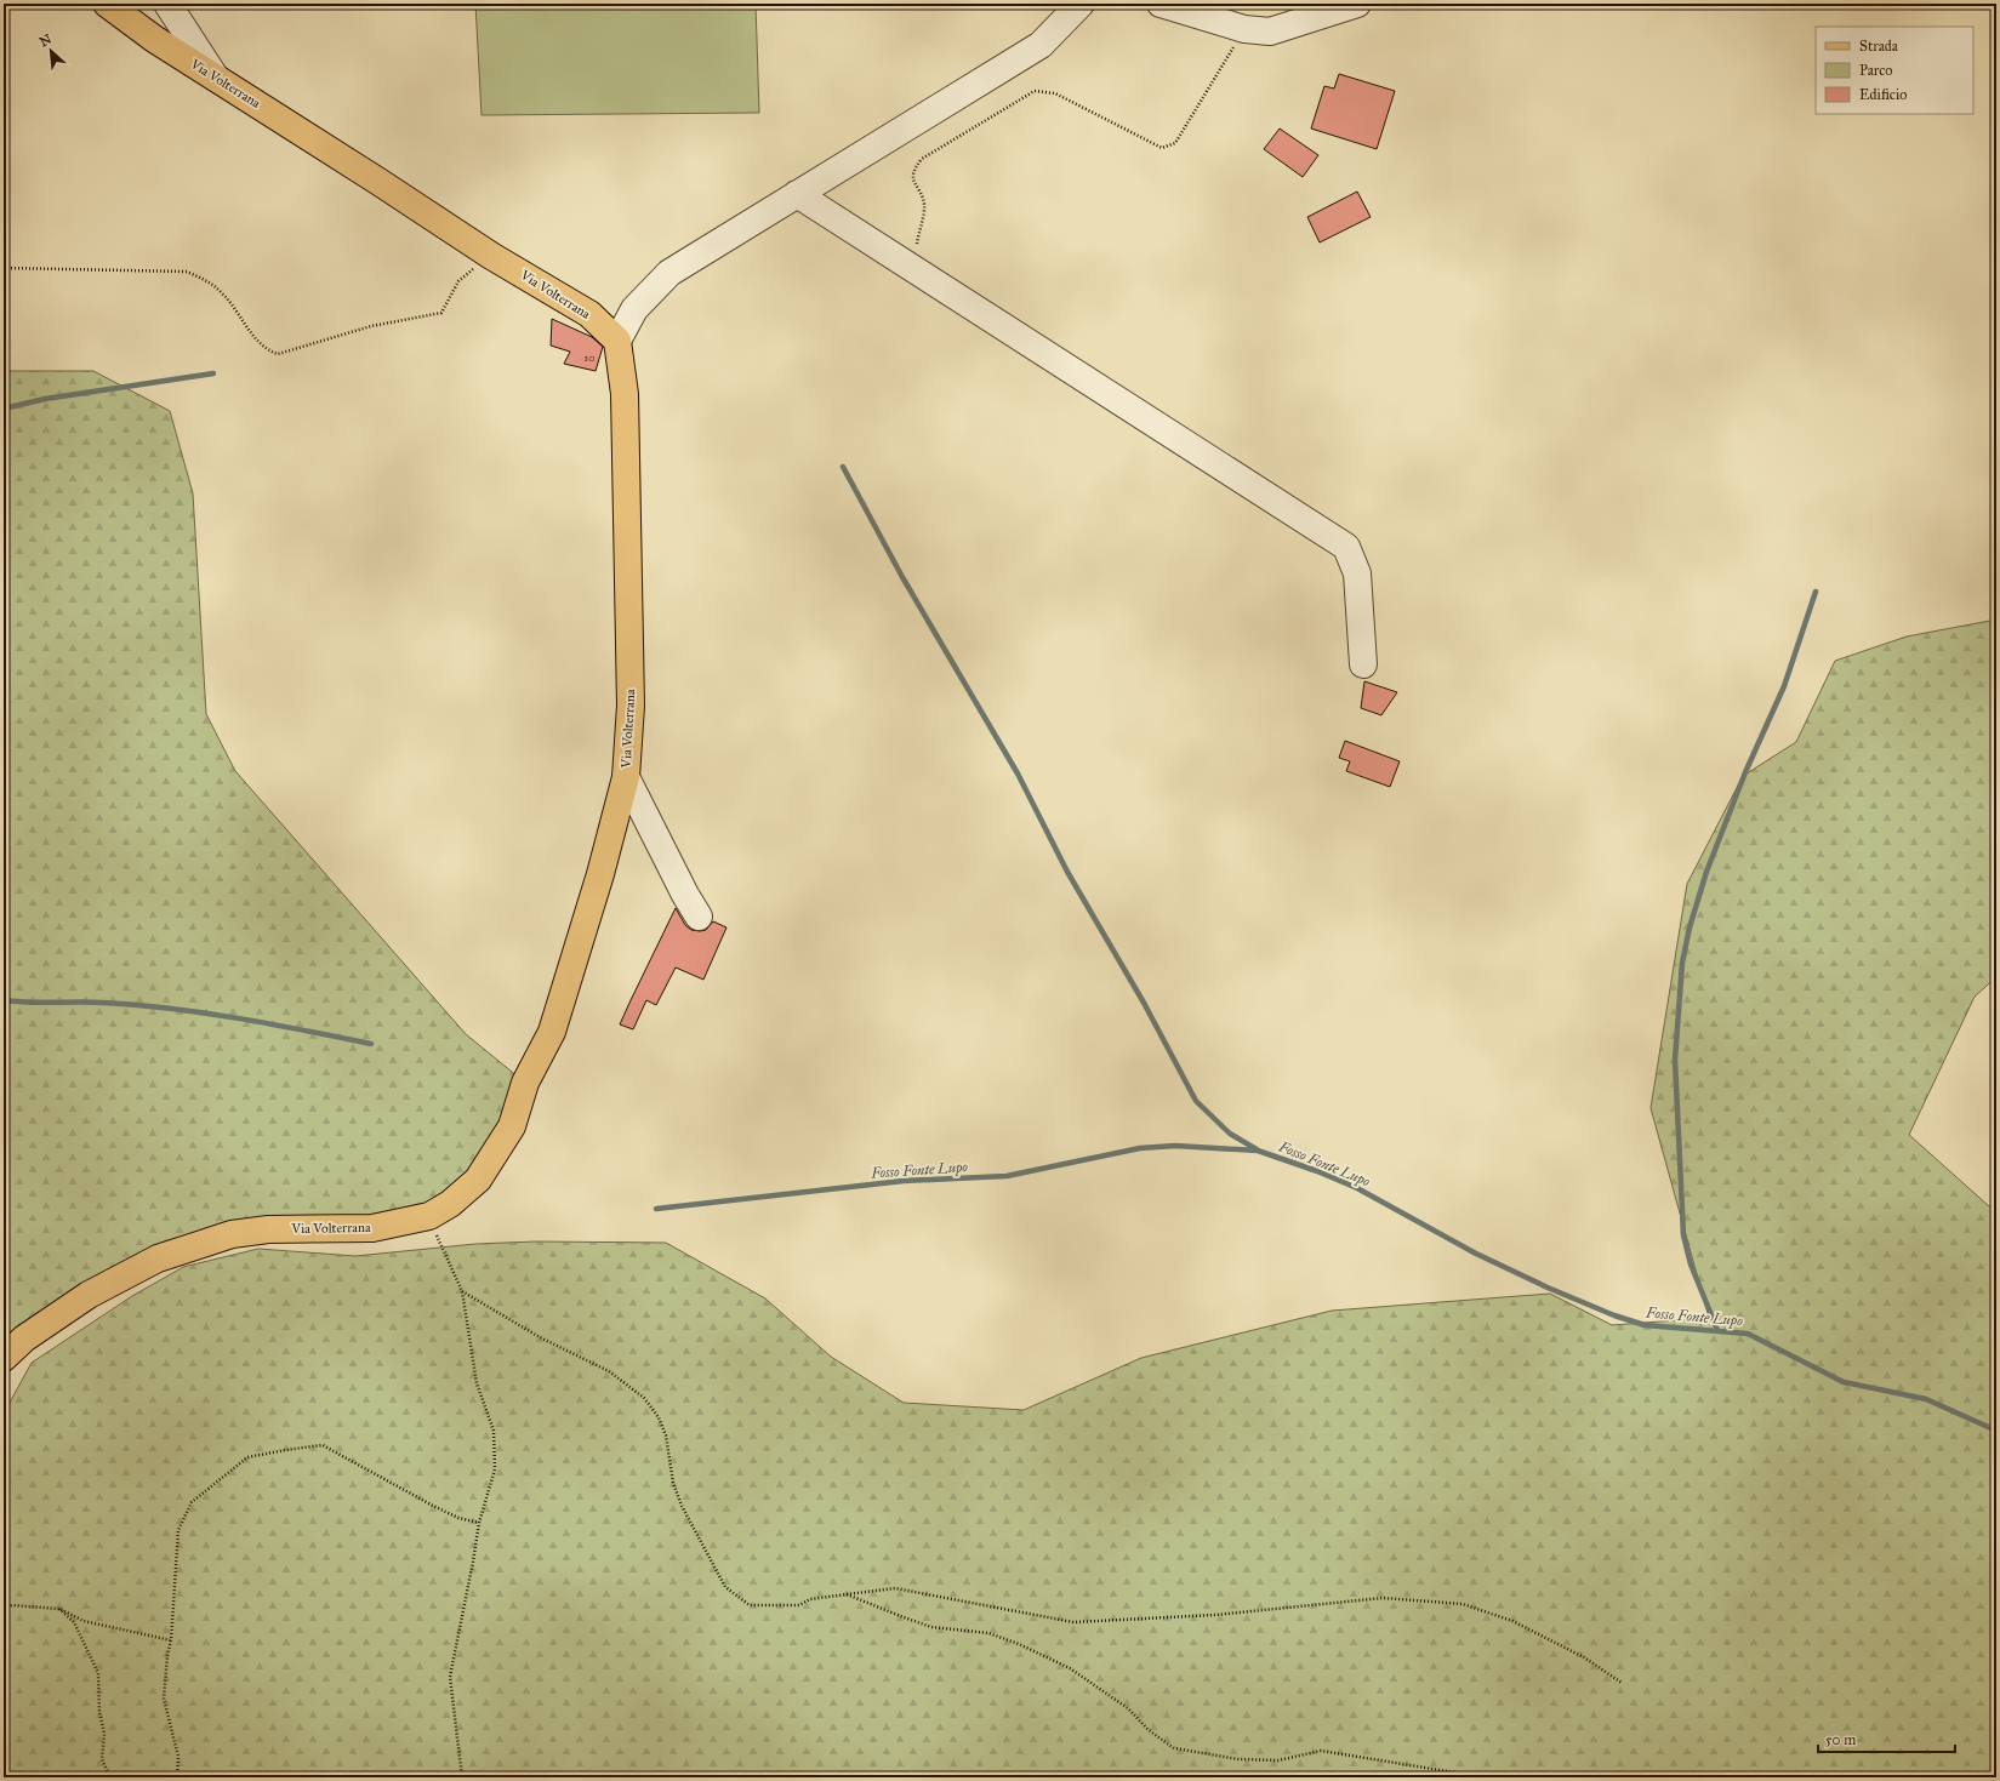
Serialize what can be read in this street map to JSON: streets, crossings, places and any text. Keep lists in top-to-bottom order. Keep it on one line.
{"streets":{"main road":["Via Volterrana"]},"water":["Fosso Fonte Lupo"],"house_numbers":["10"],"legend":["Strada","Parco","Edificio"],"scale_bar":"50 m","north":"top left"}
